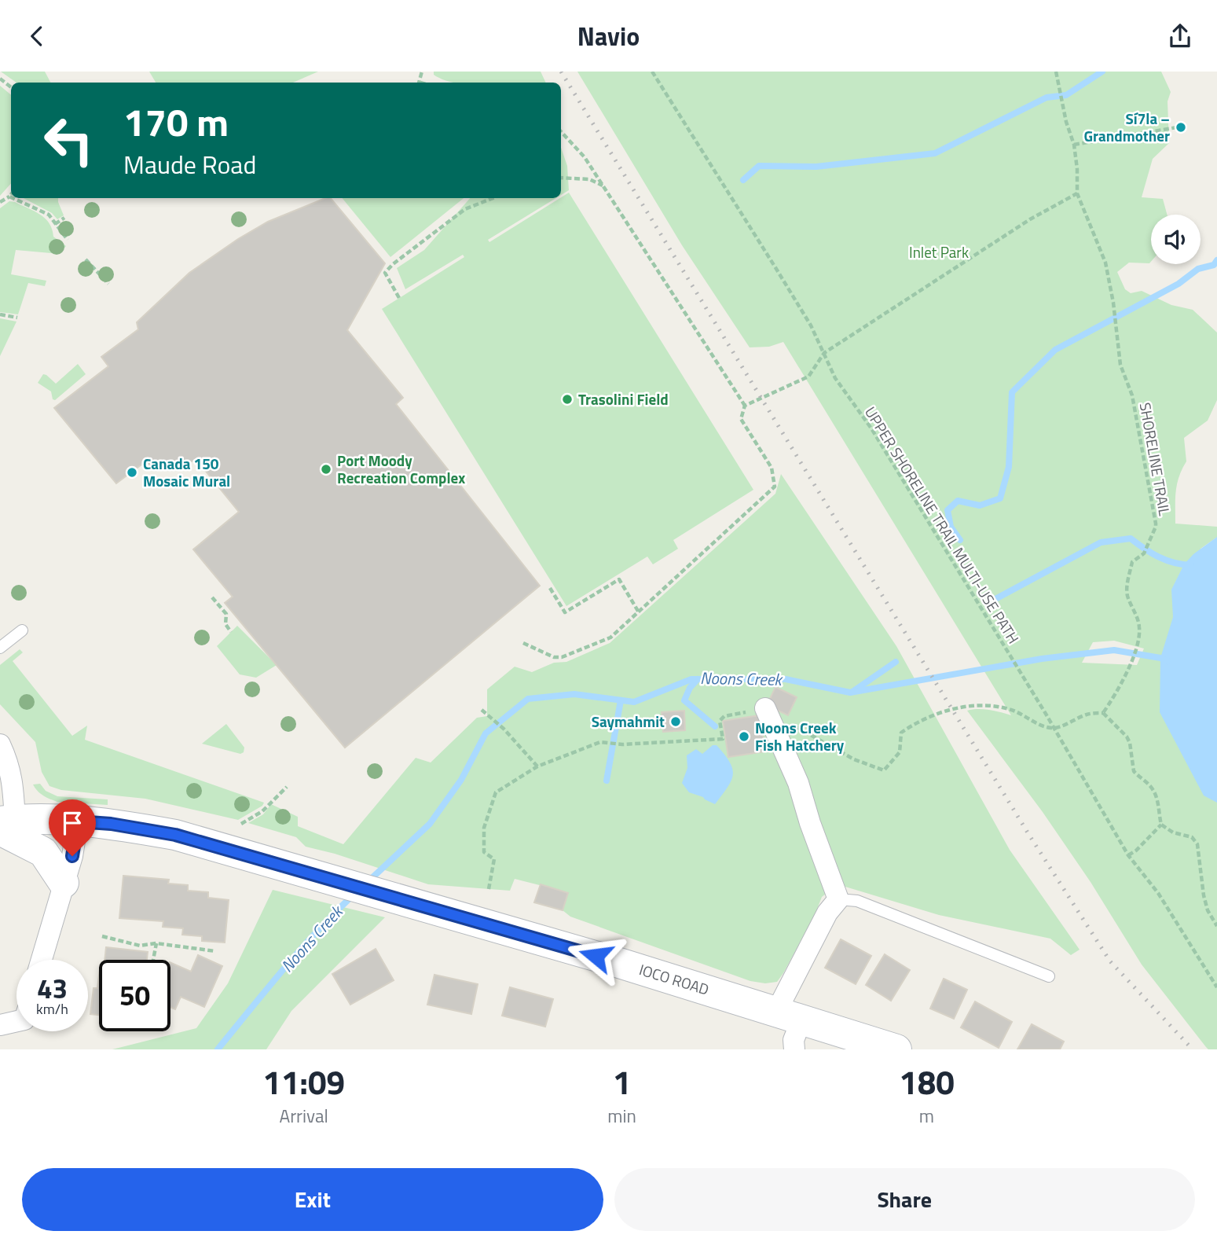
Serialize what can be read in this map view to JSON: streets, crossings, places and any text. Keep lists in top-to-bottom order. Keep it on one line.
{"streets":{"main road":["IOCO ROAD"],"path":["SHORELINE TRAIL","UPPER SHORELINE TRAIL MULTI-USE PATH"]},"water":["Noons Creek"],"parks":["Inlet Park"],"places":["Sí7la – Grandmother","Trasolini Field","Port Moody Recreation Complex","Canada 150 Mosaic Mural","Saymahmit","Noons Creek Fish Hatchery"],"page":{"header":"Navio","turn":["170 m","Maude Road"],"speed":"43 km/h","limit":"50","eta":["11:09","Arrival","1","min","180","m"],"buttons":["Exit","Share"]}}
